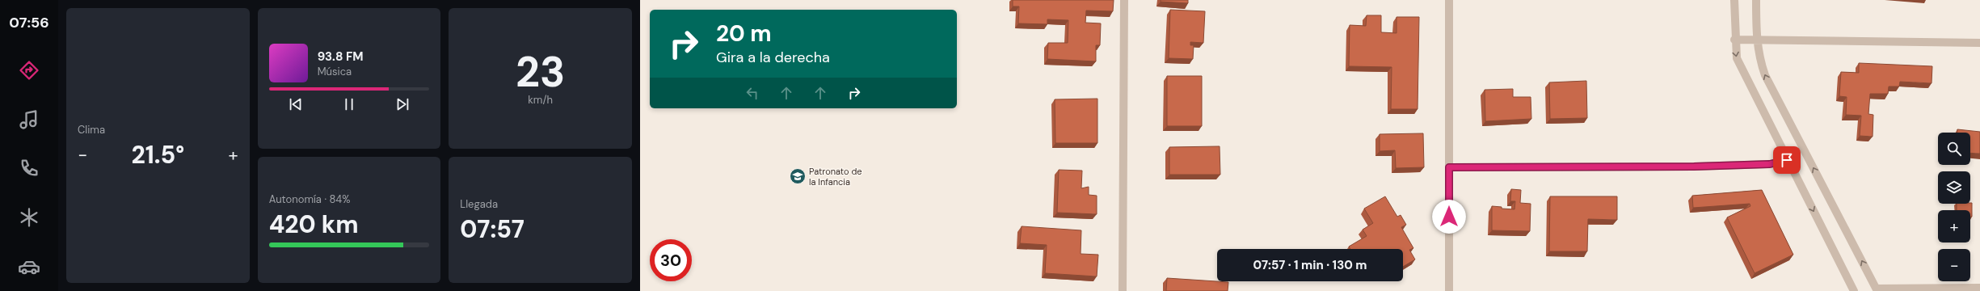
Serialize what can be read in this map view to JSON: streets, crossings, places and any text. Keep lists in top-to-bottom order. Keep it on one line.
{"places":{"school or university":["Patronato de la Infancia"]},"page":{"tabs":"07:56","tile":["Clima",["23","km/h"],["Autonomía · 84%","420 km"],["Llegada","07:57"]],"turn":["20 m","Gira a la derecha"],"song":["93.8 FM","Música"],"map_buttons":["+","−"],"heat":["−","21.5°","+"],"limit":"30","trip":"07:57 · 1 min · 130 m"}}
